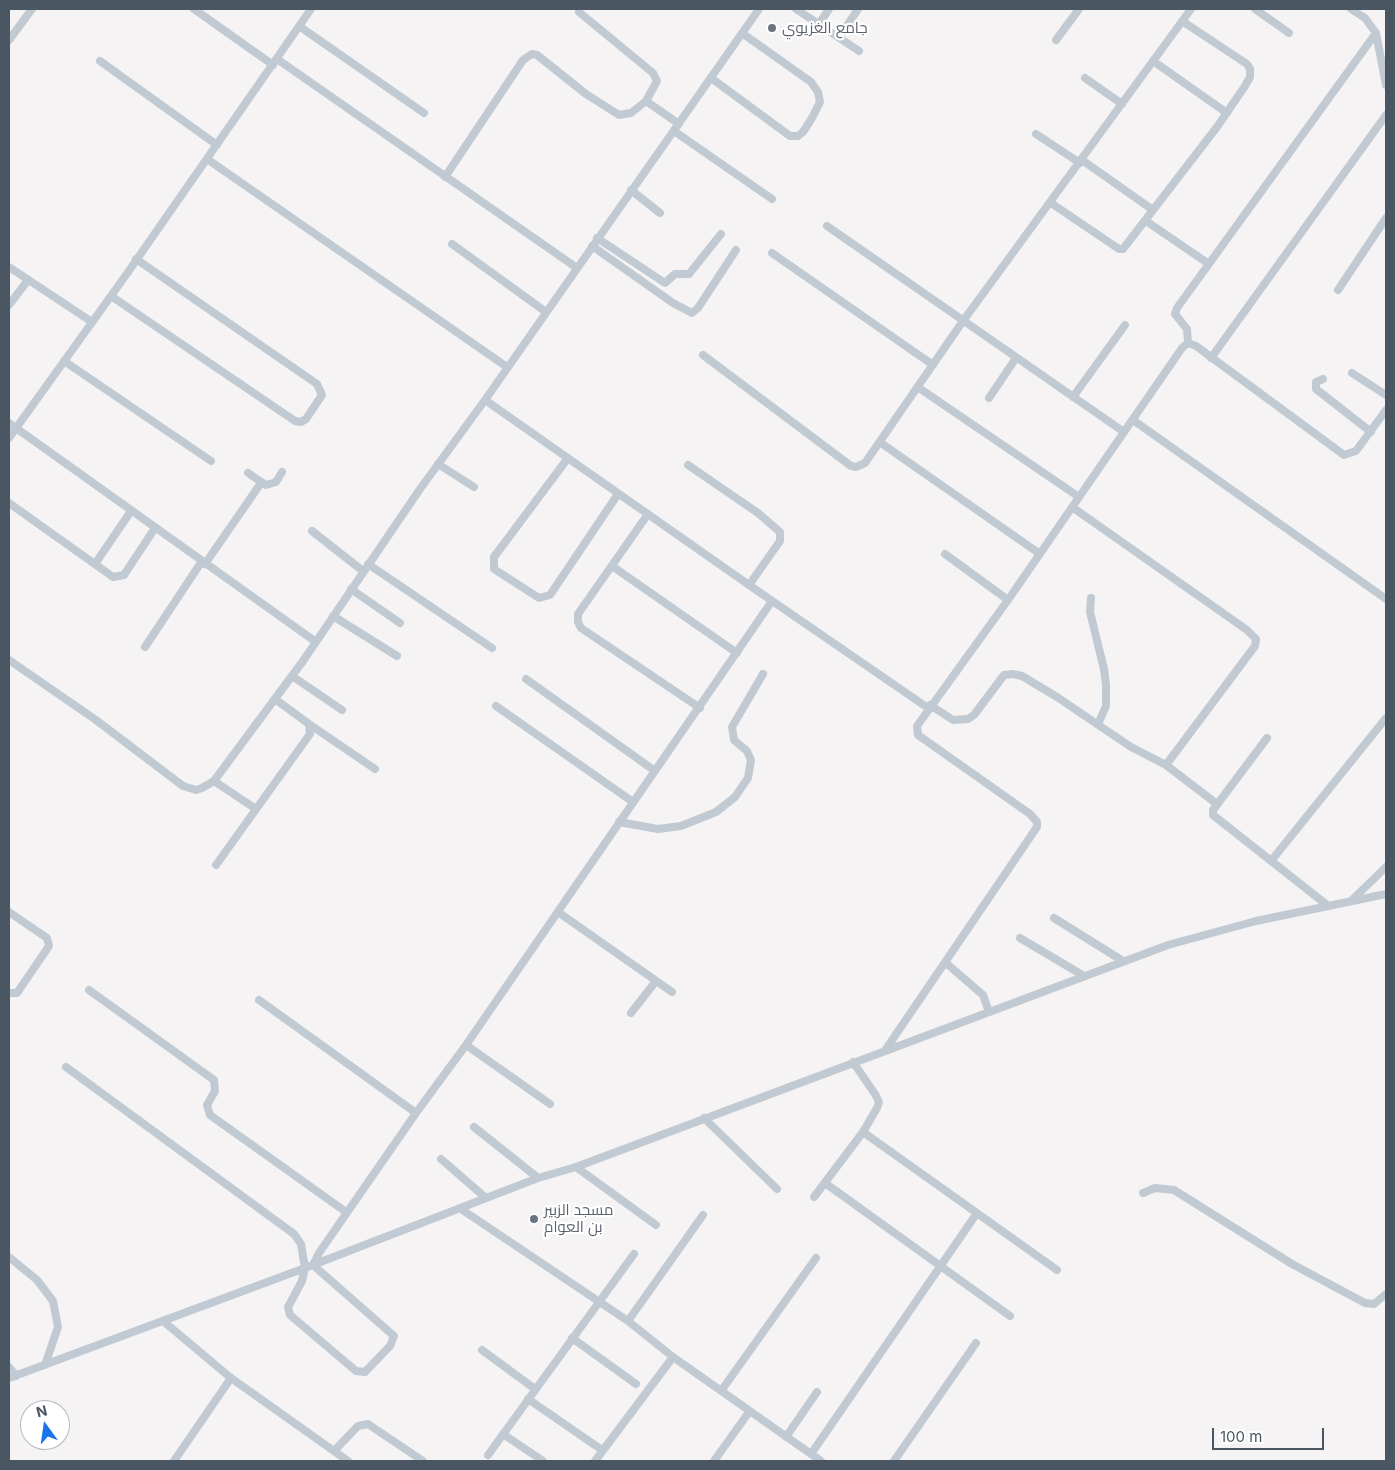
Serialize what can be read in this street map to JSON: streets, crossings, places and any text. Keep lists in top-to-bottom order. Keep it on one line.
{"places":["جامع الغزيوي","مسجد الزبير بن العوام"],"scale_bar":"100 m","north":"top"}
